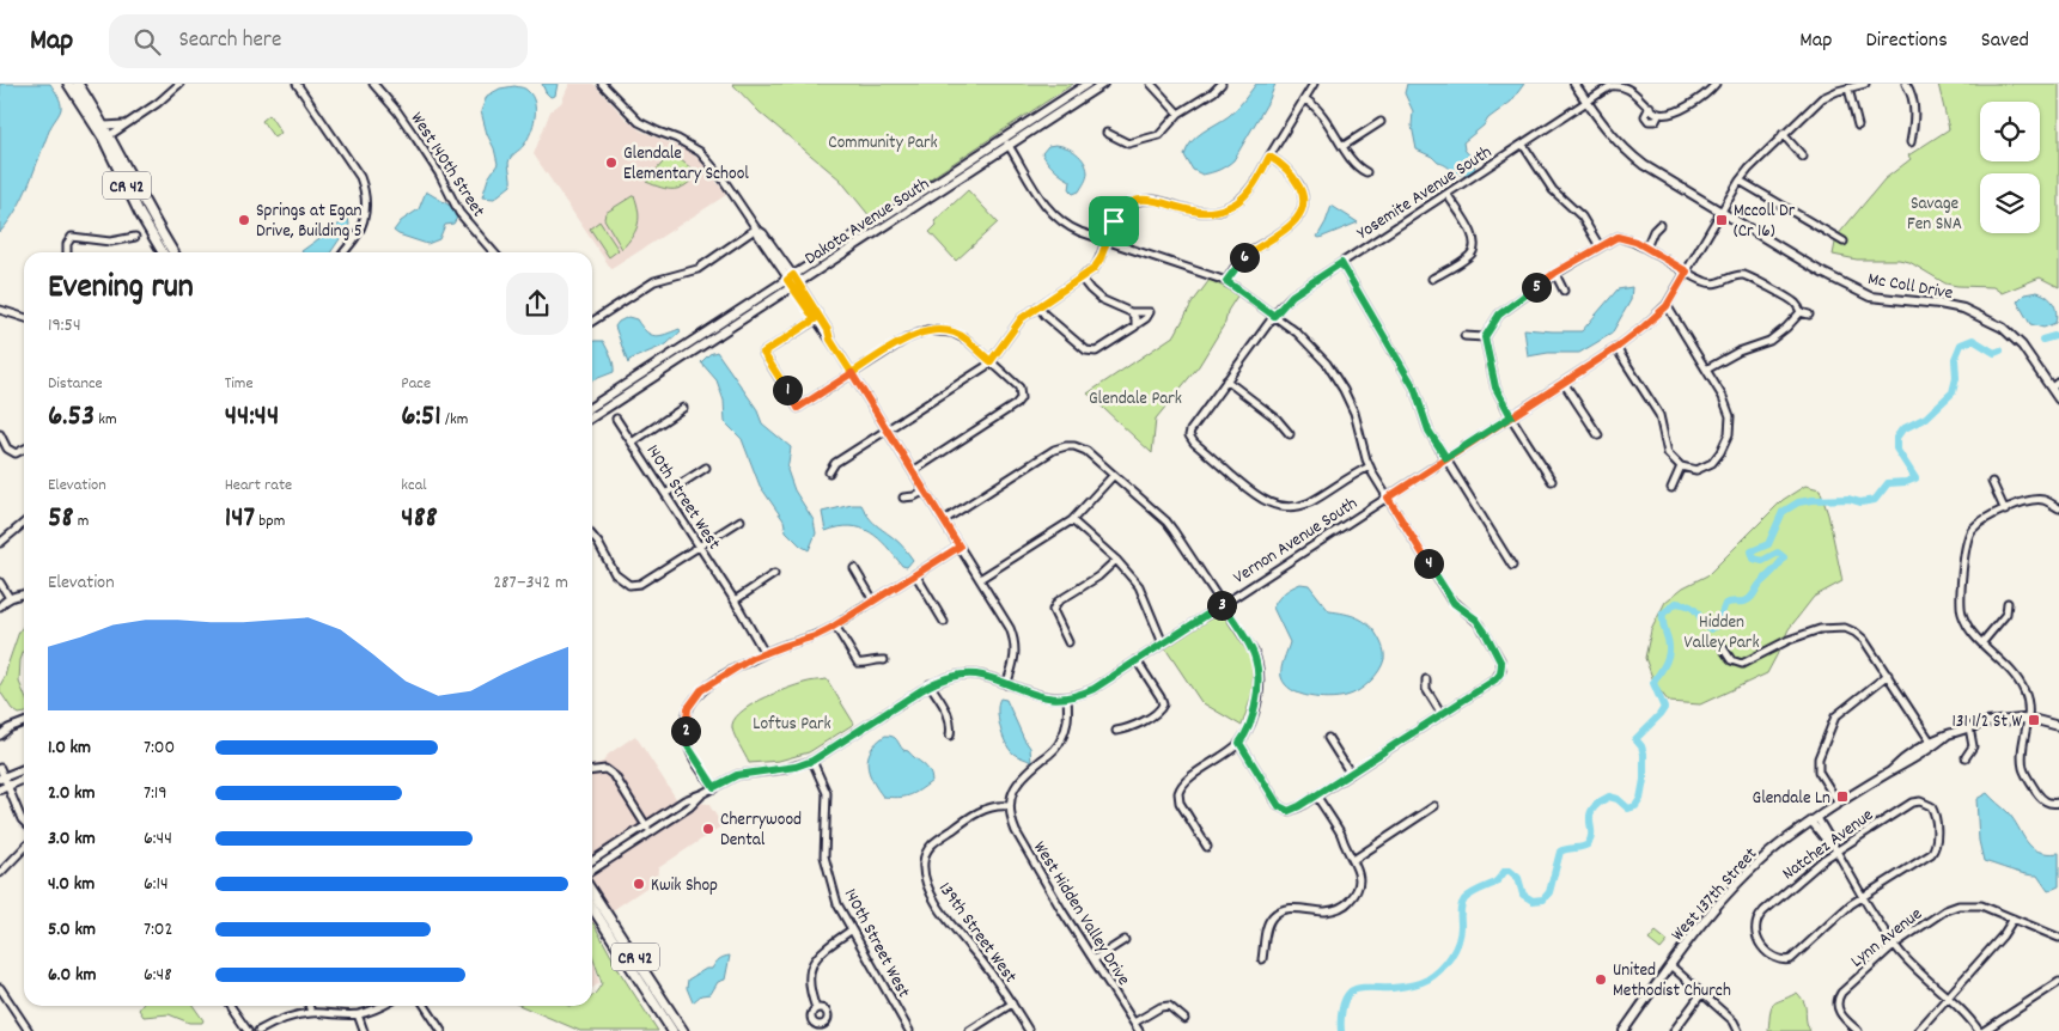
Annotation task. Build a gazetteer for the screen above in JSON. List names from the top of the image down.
{
  "streets": {
    "highway": ["CR 42"],
    "main road": ["Dakota Avenue South", "Mc Coll Drive", "West 137th Street"],
    "street": [
      "West 140th Street",
      "Yosemite Avenue South",
      "140th Street West",
      "Vernon Avenue South",
      "Natchez Avenue",
      "West Hidden Valley Drive",
      "139th Street West",
      "Lynn Avenue"
    ]
  },
  "crossings": [
    ["Yosemite Avenue South", "Mc Coll Drive"],
    ["Mc Coll Drive", "Vernon Avenue South"],
    ["140th Street West", "Vernon Avenue South"],
    ["West Hidden Valley Drive", "139th Street West"]
  ],
  "parks": [
    "Community Park",
    "Savage Fen SNA",
    "Glendale Park",
    "Hidden Valley Park",
    "Loftus Park"
  ],
  "places": {
    "other": [
      "Glendale Elementary School",
      "Springs at Egan Drive, Building 5",
      "Cherrywood Dental",
      "Kwik Shop",
      "United Methodist Church"
    ],
    "transit": ["Mccoll Dr (Cr 16)", "131 1/2 St W", "Glendale Ln"]
  },
  "page": {
    "header": "Map",
    "search": "Search here",
    "nav": ["Map", "Directions", "Saved"],
    "pins": [
      "6",
      "5",
      "1",
      "4",
      "3",
      "2"
    ],
    "heading": ["Evening run", "19:54"],
    "stats": [
      ["Distance", "6.53 km"],
      ["Time", "44:44"],
      ["Pace", "6:51 /km"],
      ["Elevation", "58 m"],
      ["Heart rate", "147 bpm"],
      ["kcal", "488"]
    ],
    "chart": ["Elevation", "287–342 m"],
    "list": [
      {
        "name": "1.0 km",
        "note": "7:00"
      },
      {
        "name": "2.0 km",
        "note": "7:19"
      },
      {
        "name": "3.0 km",
        "note": "6:44"
      },
      {
        "name": "4.0 km",
        "note": "6:14"
      },
      {
        "name": "5.0 km",
        "note": "7:02"
      },
      {
        "name": "6.0 km",
        "note": "6:48"
      }
    ]
  }
}
